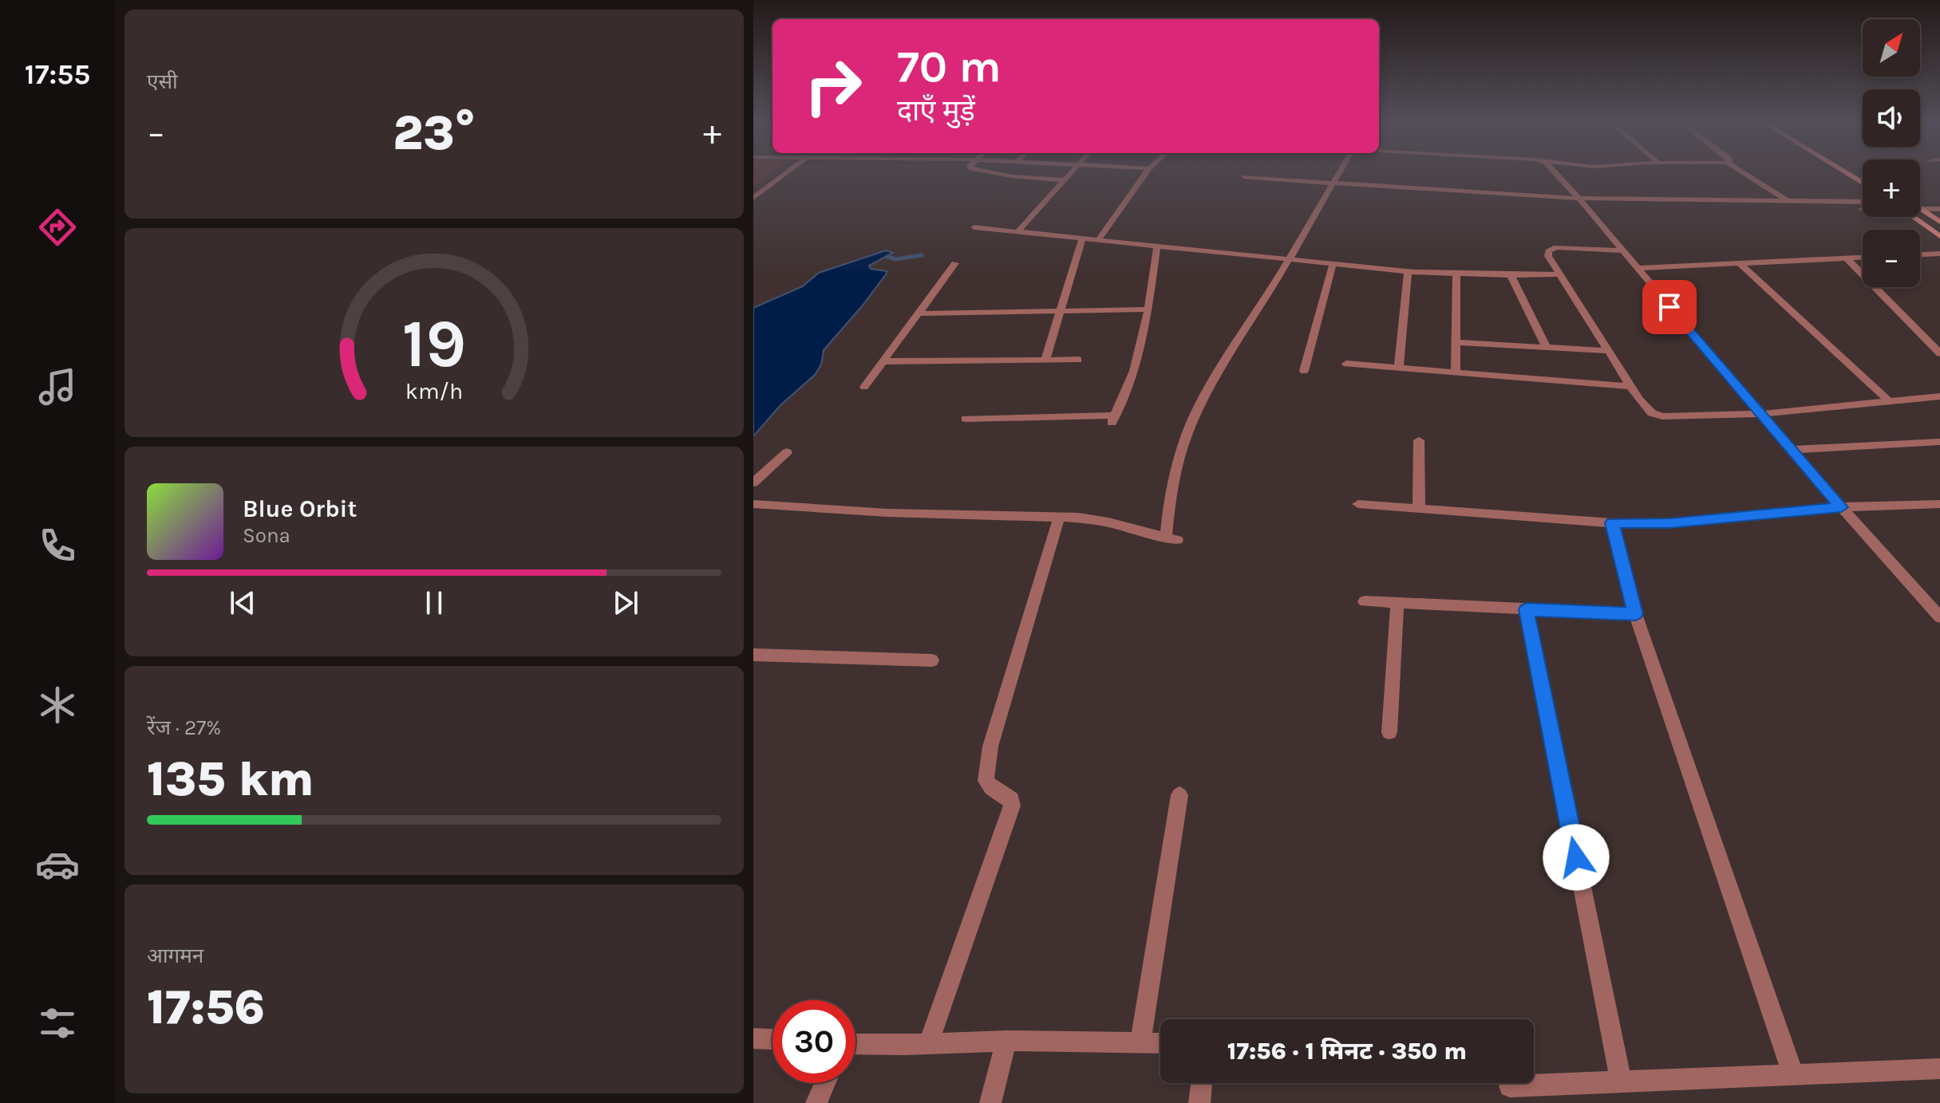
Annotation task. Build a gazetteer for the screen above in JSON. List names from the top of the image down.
{
  "north": "top right",
  "page": {
    "tabs": "17:55",
    "tile": [
      "एसी",
      ["रेंज · 27%", "135 km"],
      ["आगमन", "17:56"]
    ],
    "map_buttons": ["+", "−"],
    "turn": ["70 m", "दाएँ मुड़ें"],
    "heat": ["−", "23°", "+"],
    "song": ["Blue Orbit", "Sona"],
    "limit": "30",
    "trip": "17:56 · 1 मिनट · 350 m",
    "gauge": ["19", "km/h"]
  }
}
